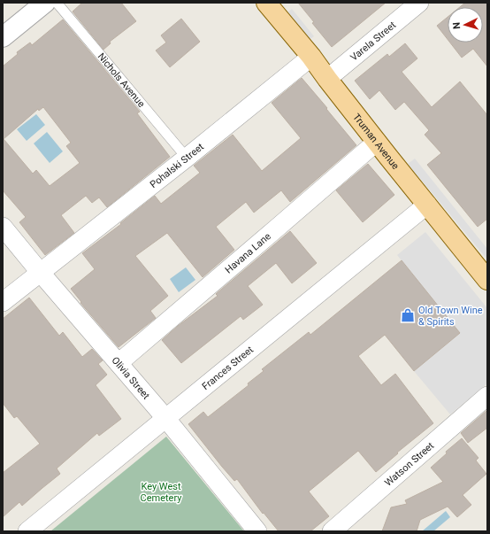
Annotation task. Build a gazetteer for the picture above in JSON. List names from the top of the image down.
{
  "streets": {
    "main road": ["Truman Avenue"],
    "street": [
      "Varela Street",
      "Pohalski Street",
      "Havana Lane",
      "Frances Street",
      "Olivia Street",
      "Watson Street"
    ],
    "lane": ["Nichols Avenue"]
  },
  "crossings": [
    ["Varela Street", "Truman Avenue"],
    ["Nichols Avenue", "Pohalski Street"],
    ["Truman Avenue", "Pohalski Street"],
    ["Truman Avenue", "Havana Lane"],
    ["Truman Avenue", "Frances Street"],
    ["Pohalski Street", "Olivia Street"],
    ["Havana Lane", "Olivia Street"],
    ["Frances Street", "Olivia Street"]
  ],
  "parks": ["Key West Cemetery"],
  "places": {
    "shop": ["Old Town Wine & Spirits"]
  },
  "north": "left"
}
